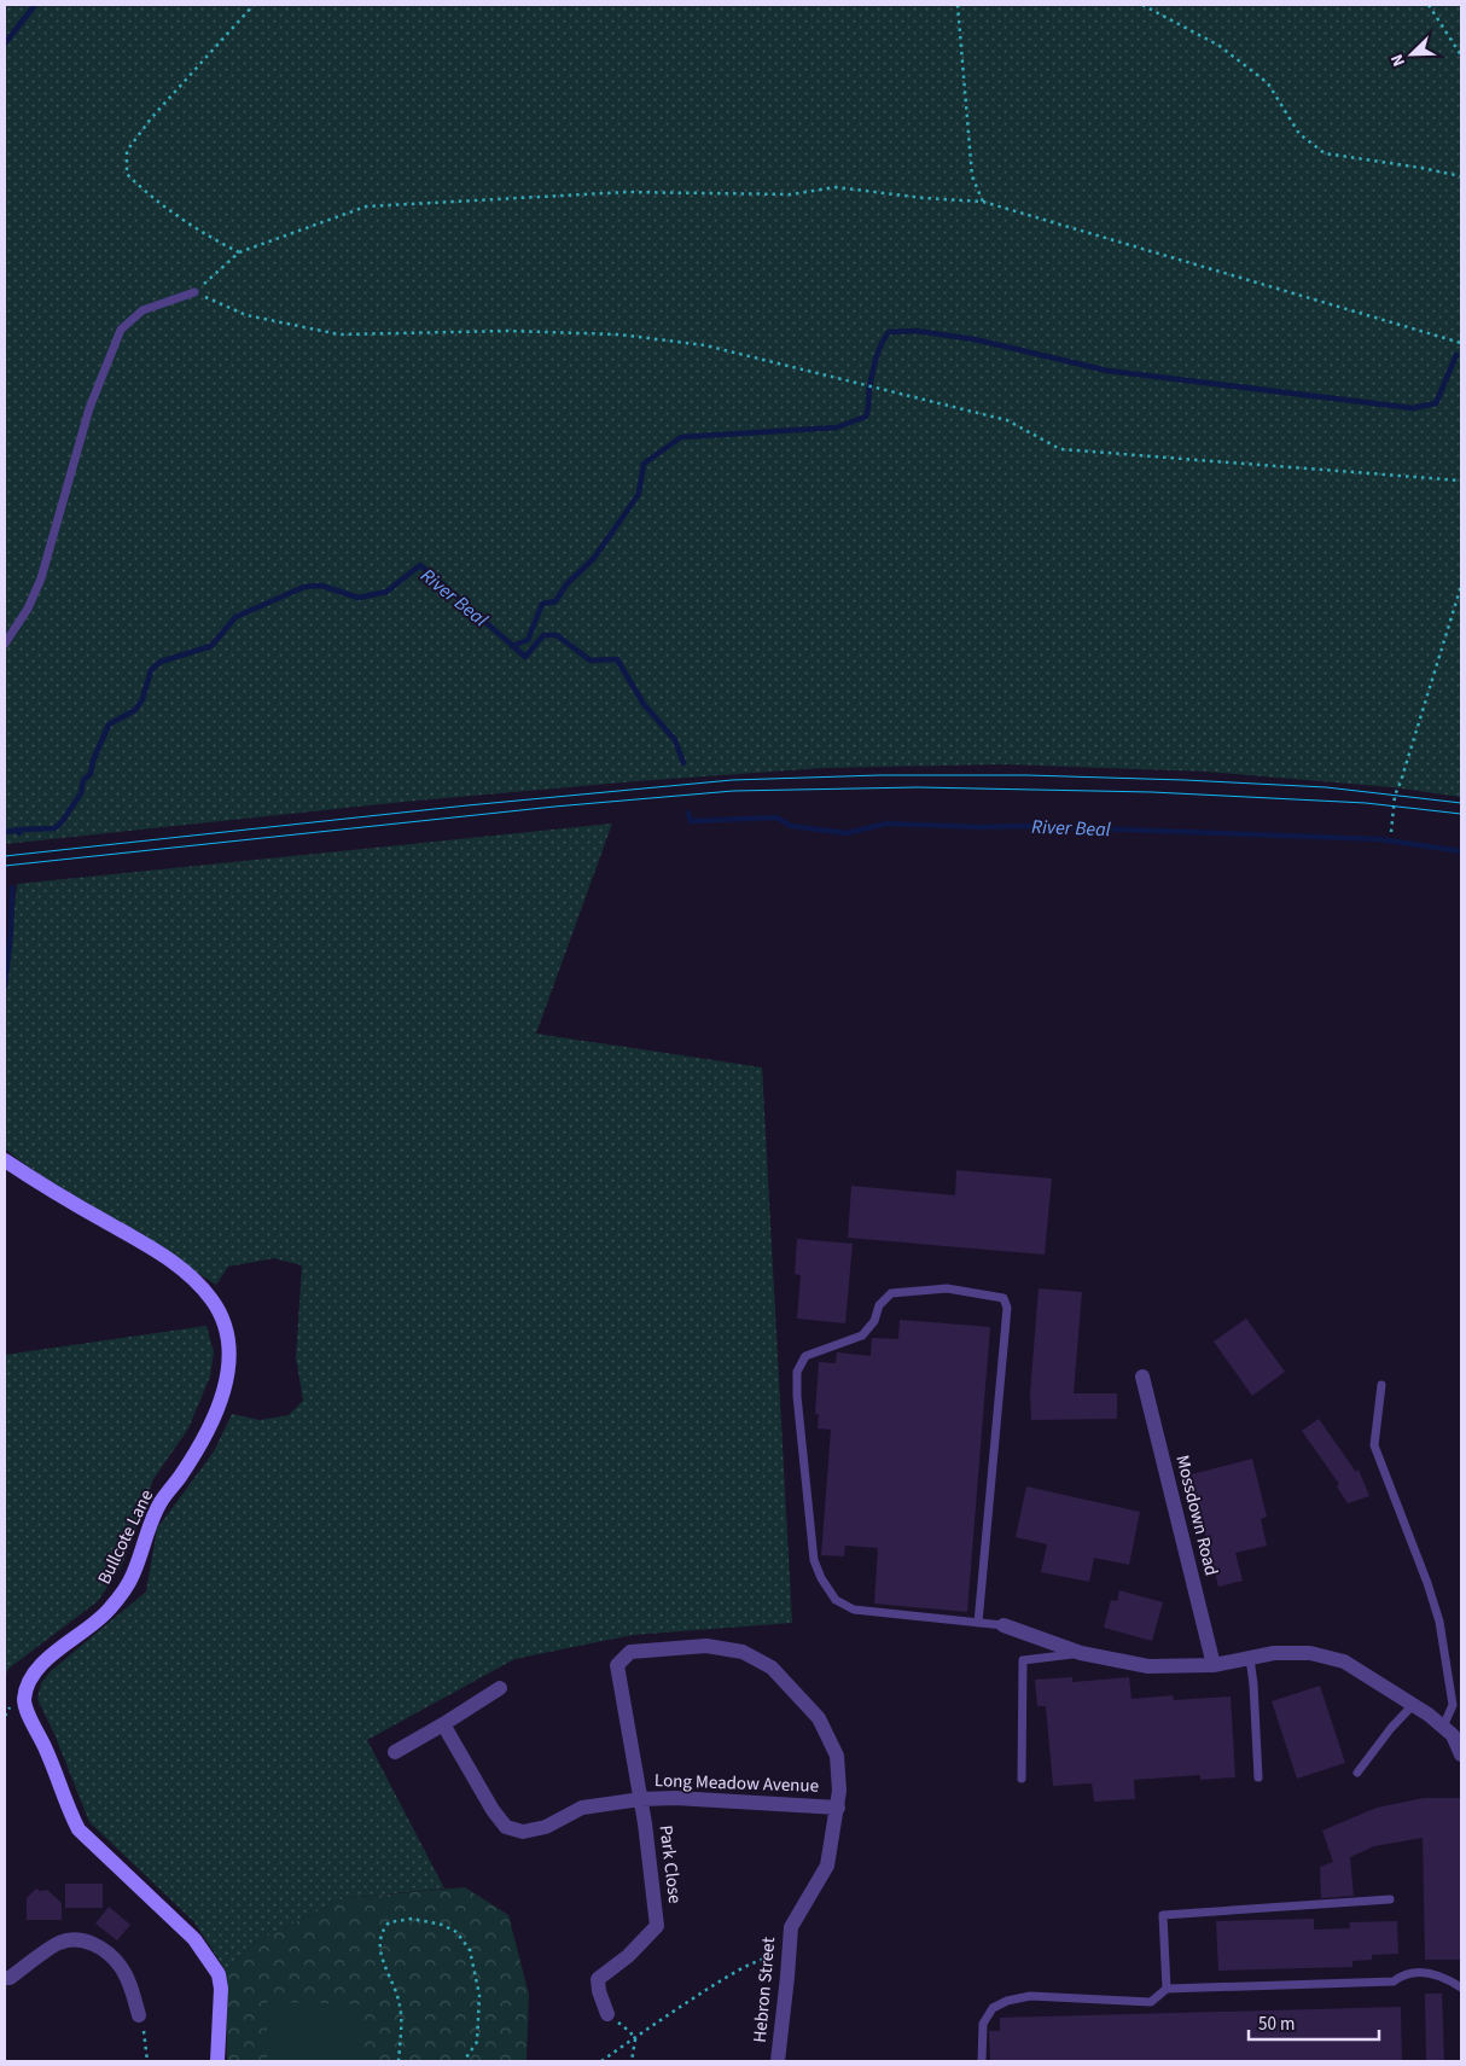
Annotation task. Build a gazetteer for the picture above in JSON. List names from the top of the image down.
{
  "streets": {
    "street": [
      "Mossdown Road",
      "Bullcote Lane",
      "Long Meadow Avenue",
      "Park Close",
      "Hebron Street"
    ]
  },
  "crossings": [
    ["Long Meadow Avenue", "Park Close"],
    ["Long Meadow Avenue", "Hebron Street"],
    ["Park Close", "Hebron Street"]
  ],
  "water": ["River Beal"],
  "scale_bar": "50 m",
  "north": "bottom left"
}
